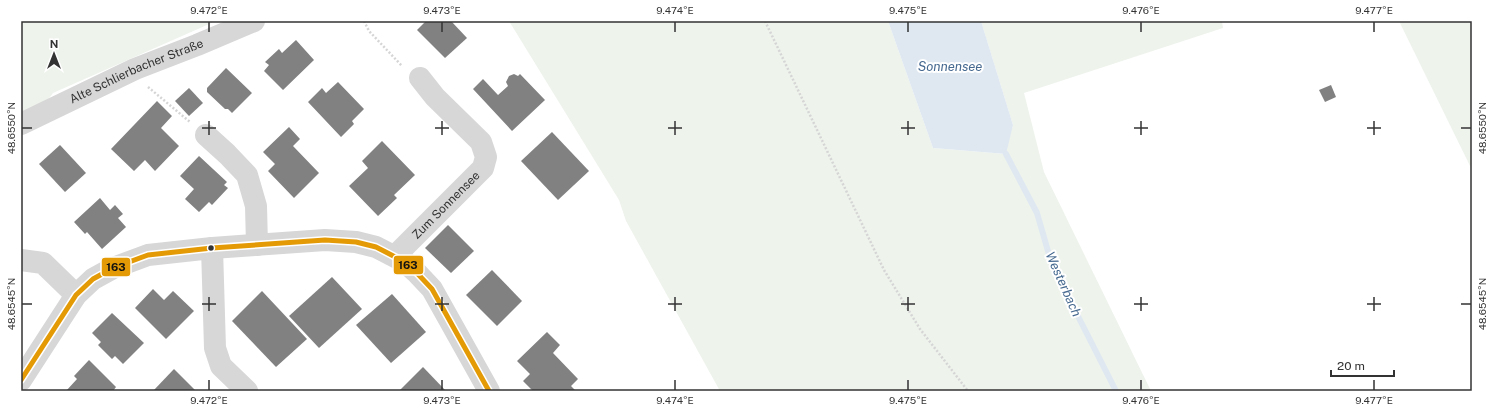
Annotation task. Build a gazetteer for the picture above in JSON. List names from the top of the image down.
{
  "streets": {
    "street": ["Alte Schlierbacher Straße", "Zum Sonnensee"]
  },
  "water": ["Sonnensee", "Westerbach"],
  "lines": ["transit line 163"],
  "scale_bar": "20 m",
  "north": "top",
  "coordinates": [
    "9.472°E",
    "9.473°E",
    "9.474°E",
    "9.475°E",
    "9.476°E",
    "9.477°E",
    "48.6550°N",
    "48.6545°N"
  ]
}
